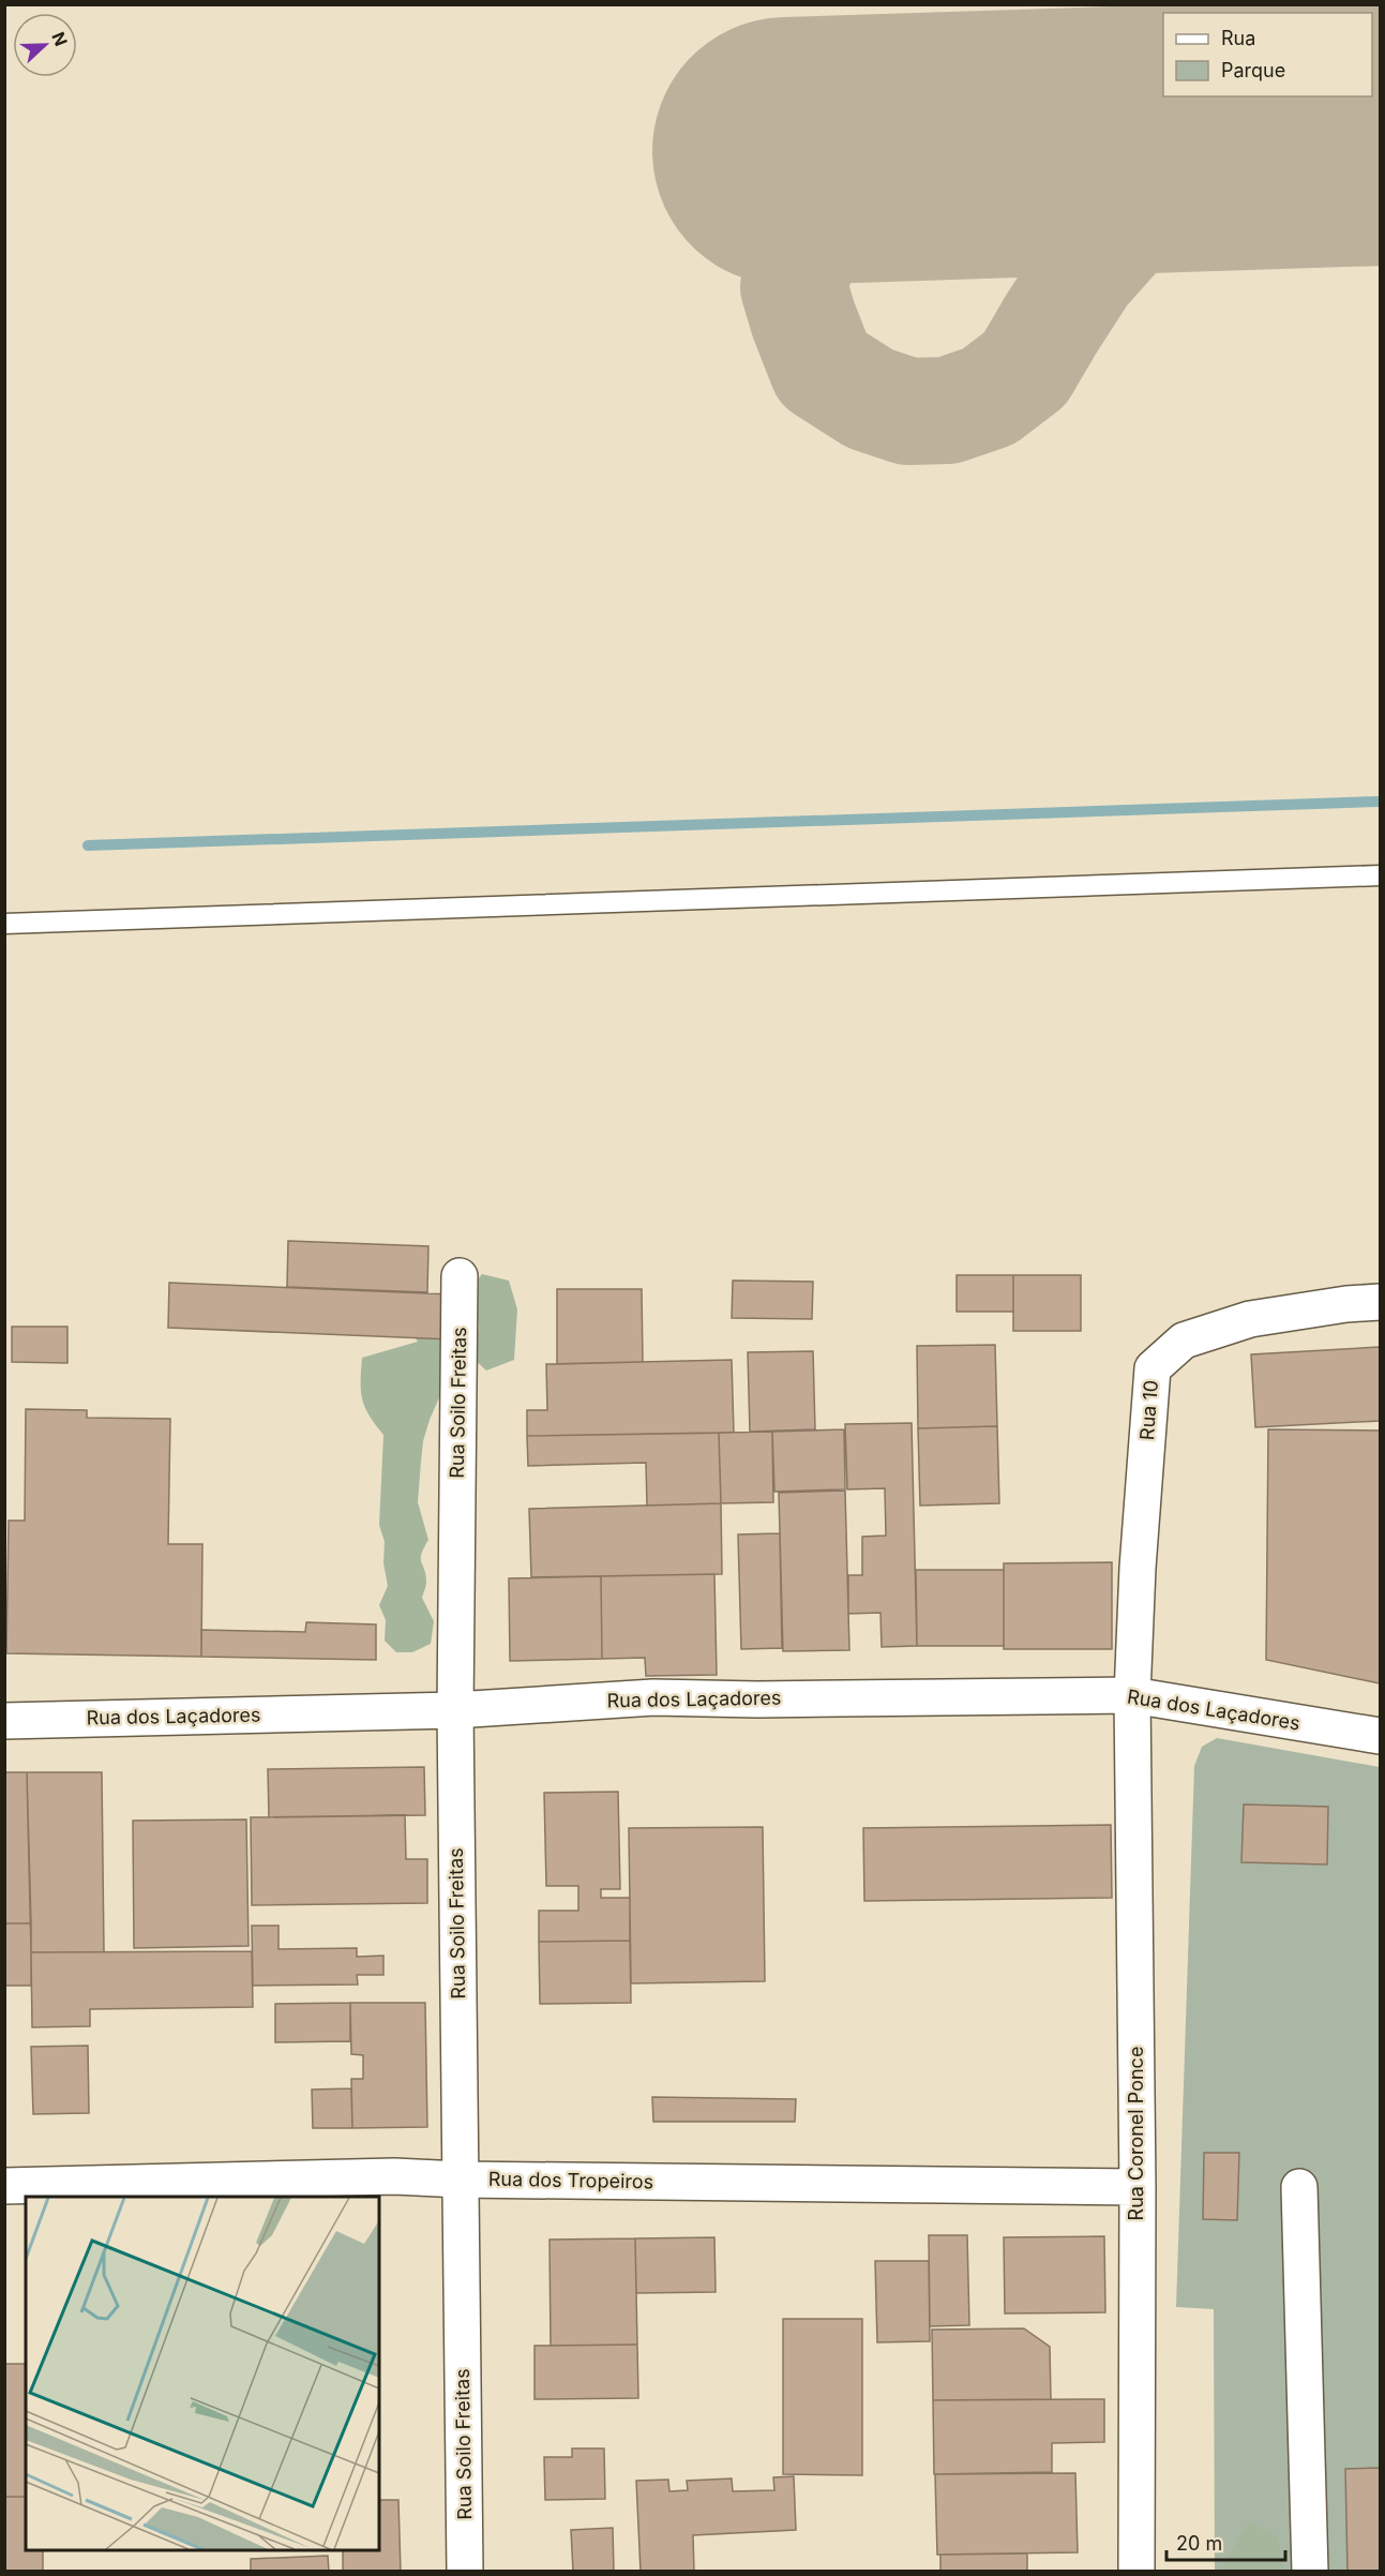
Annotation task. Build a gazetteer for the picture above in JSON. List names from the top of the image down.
{
  "streets": {
    "street": [
      "Rua Soilo Freitas",
      "Rua 10",
      "Rua dos Laçadores",
      "Rua Coronel Ponce",
      "Rua dos Tropeiros"
    ]
  },
  "crossings": [
    ["Rua Soilo Freitas", "Rua dos Laçadores"],
    ["Rua Soilo Freitas", "Rua dos Tropeiros"],
    ["Rua 10", "Rua dos Laçadores"],
    ["Rua 10", "Rua Coronel Ponce"],
    ["Rua dos Laçadores", "Rua Coronel Ponce"],
    ["Rua Coronel Ponce", "Rua dos Tropeiros"]
  ],
  "legend": ["Rua", "Parque"],
  "scale_bar": "20 m",
  "north": "right"
}
